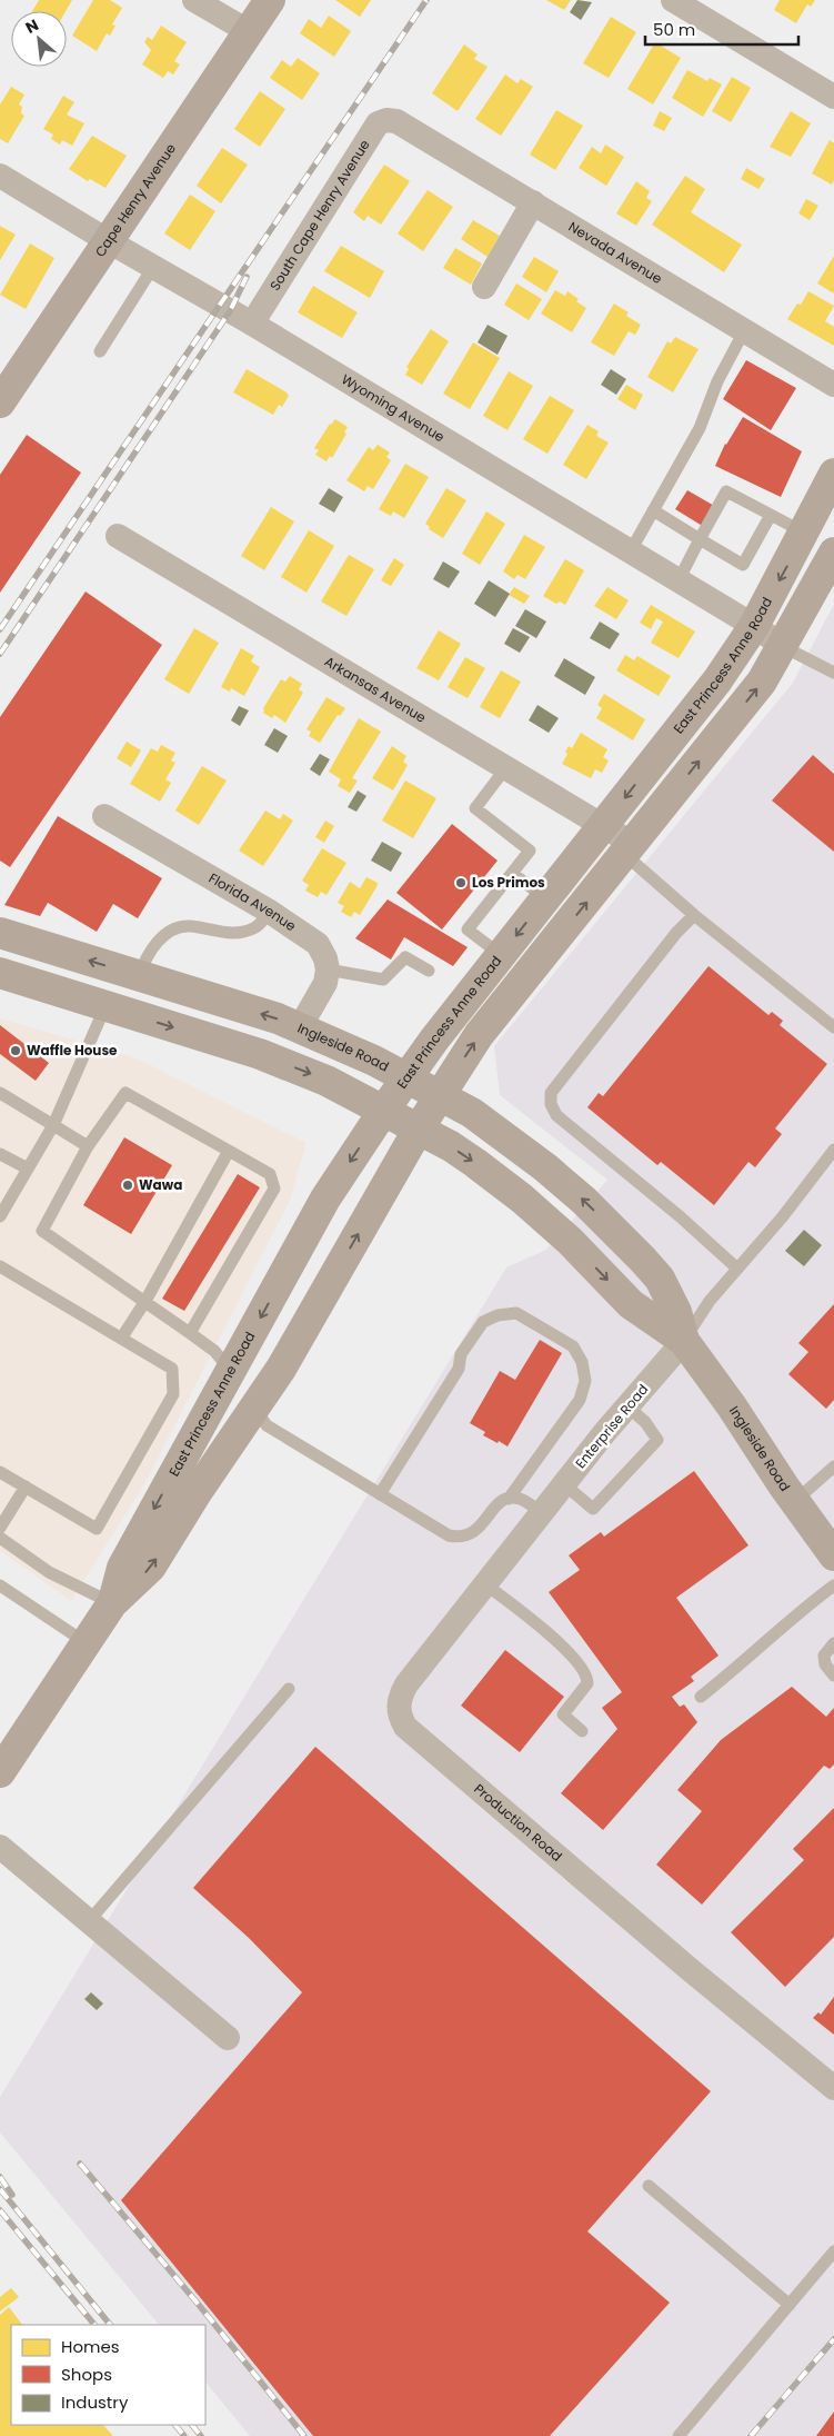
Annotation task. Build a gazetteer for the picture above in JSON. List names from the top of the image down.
{
  "streets": {
    "main road": ["Cape Henry Avenue", "East Princess Anne Road", "Ingleside Road"],
    "street": [
      "South Cape Henry Avenue",
      "Nevada Avenue",
      "Wyoming Avenue",
      "Arkansas Avenue",
      "Florida Avenue",
      "Enterprise Road",
      "Production Road"
    ]
  },
  "crossings": [
    ["Cape Henry Avenue", "Wyoming Avenue"],
    ["South Cape Henry Avenue", "Nevada Avenue"],
    ["South Cape Henry Avenue", "Wyoming Avenue"],
    ["Wyoming Avenue", "East Princess Anne Road"],
    ["East Princess Anne Road", "Arkansas Avenue"],
    ["East Princess Anne Road", "Ingleside Road"],
    ["Ingleside Road", "Enterprise Road"],
    ["Enterprise Road", "Production Road"]
  ],
  "places": ["Los Primos", "Waffle House", "Wawa"],
  "legend": ["Homes", "Shops", "Industry"],
  "scale_bar": "50 m",
  "north": "top left"
}
